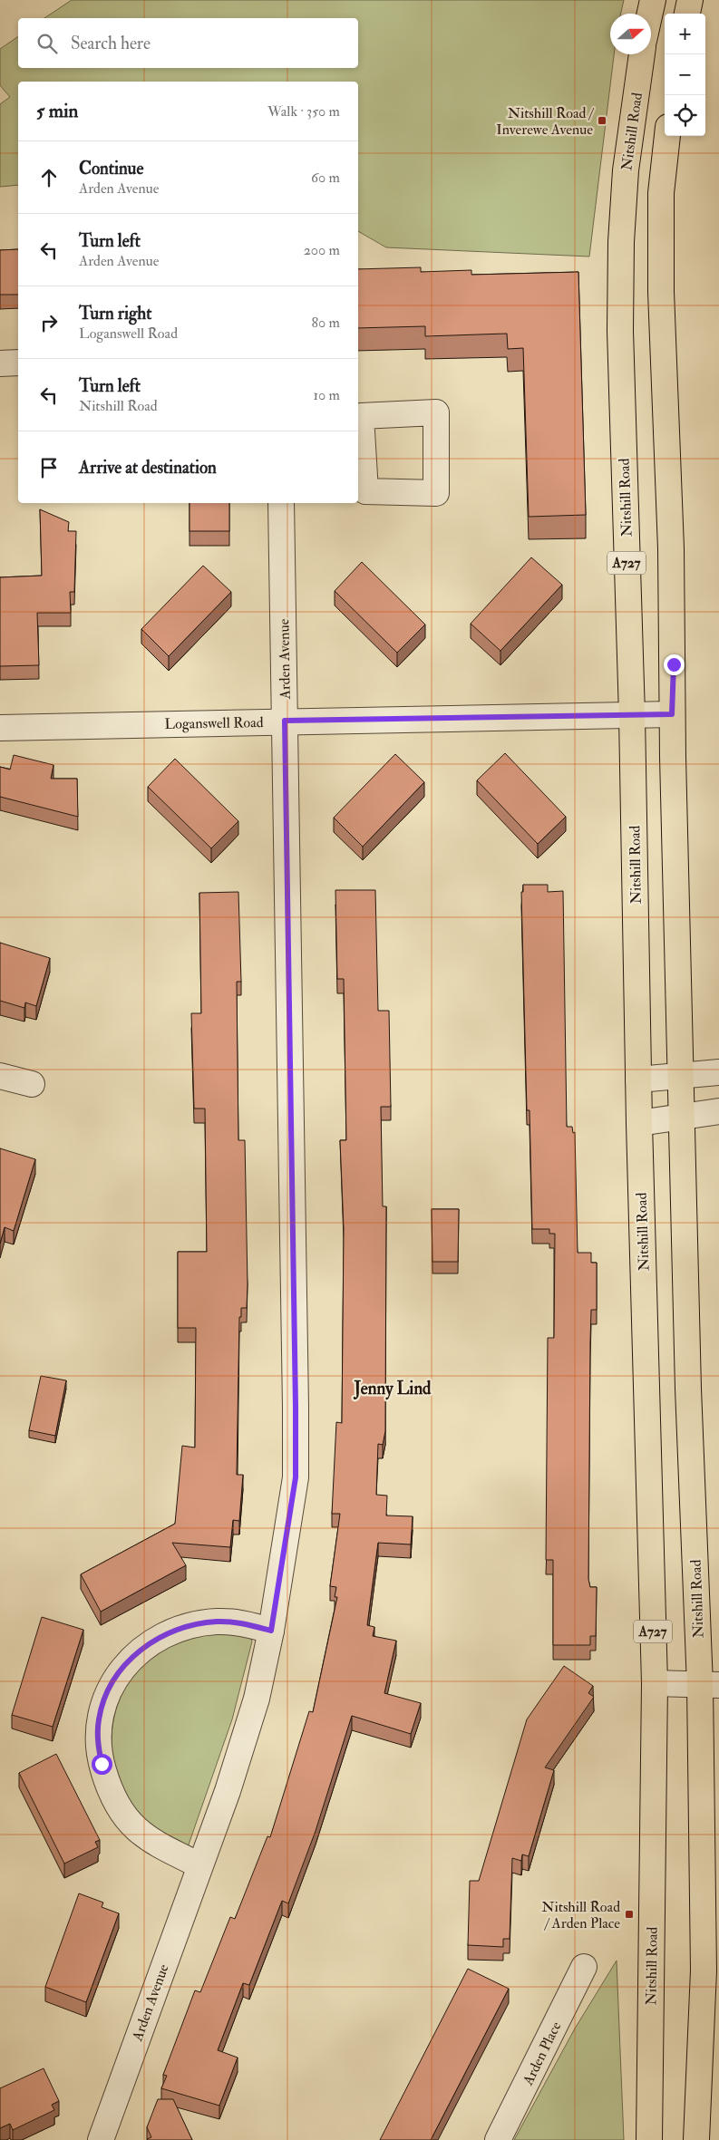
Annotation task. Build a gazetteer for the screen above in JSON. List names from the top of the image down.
{
  "streets": {
    "main road": ["Nitshill Road", "A727"],
    "street": ["Arden Avenue", "Loganswell Road", "Arden Place"]
  },
  "crossings": [
    ["Nitshill Road", "Loganswell Road"],
    ["Arden Avenue", "Loganswell Road"]
  ],
  "districts": ["Jenny Lind"],
  "places": {
    "transit": ["Nitshill Road / Inverewe Avenue", "Nitshill Road / Arden Place"]
  },
  "north": "right",
  "page": {
    "map_buttons": ["+", "−"],
    "search": "Search here",
    "heading": ["5 min", "Walk · 350 m"],
    "list": [
      ["Continue", "Arden Avenue", "60 m"],
      ["Turn left", "Arden Avenue", "200 m"],
      ["Turn right", "Loganswell Road", "80 m"],
      ["Turn left", "Nitshill Road", "10 m"],
      "Arrive at destination"
    ]
  }
}
